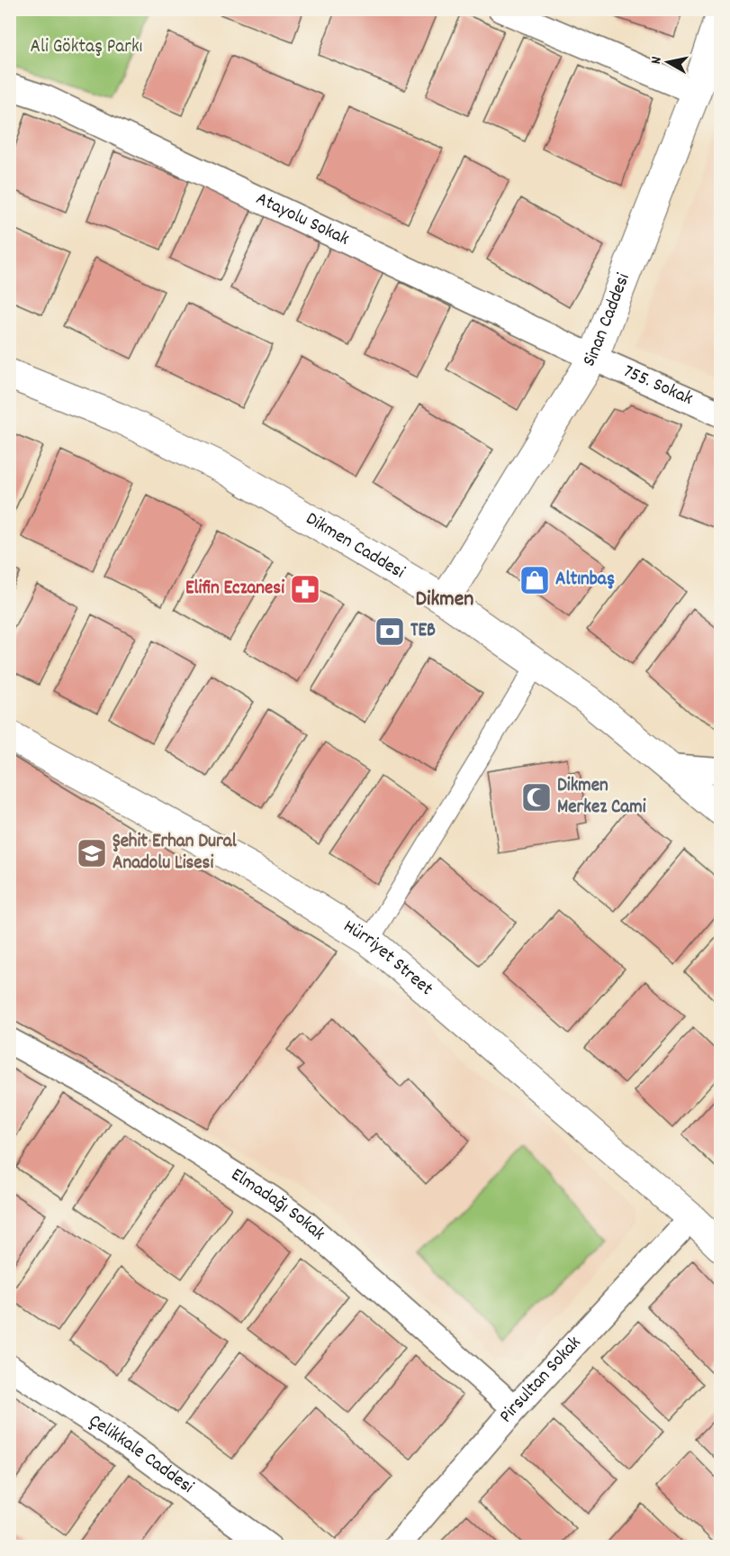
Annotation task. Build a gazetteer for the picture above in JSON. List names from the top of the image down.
{
  "streets": {
    "main road": ["Sinan Caddesi", "Dikmen Caddesi", "Hürriyet Street"],
    "street": [
      "Atayolu Sokak",
      "755. Sokak",
      "Elmadağı Sokak",
      "Pirsultan Sokak",
      "Çelikkale Caddesi"
    ]
  },
  "crossings": [
    ["Atayolu Sokak", "Sinan Caddesi"],
    ["Atayolu Sokak", "755. Sokak"],
    ["Sinan Caddesi", "755. Sokak"],
    ["Sinan Caddesi", "Dikmen Caddesi"],
    ["Hürriyet Street", "Pirsultan Sokak"],
    ["Elmadağı Sokak", "Pirsultan Sokak"]
  ],
  "districts": ["Dikmen"],
  "parks": ["Ali Göktaş Parkı"],
  "places": {
    "shop": ["Altınbaş"],
    "pharmacy": ["Elifin Eczanesi"],
    "bank": ["TEB"],
    "mosque": ["Dikmen Merkez Cami"],
    "school or university": ["Şehit Erhan Dural Anadolu Lisesi"]
  },
  "north": "left"
}
